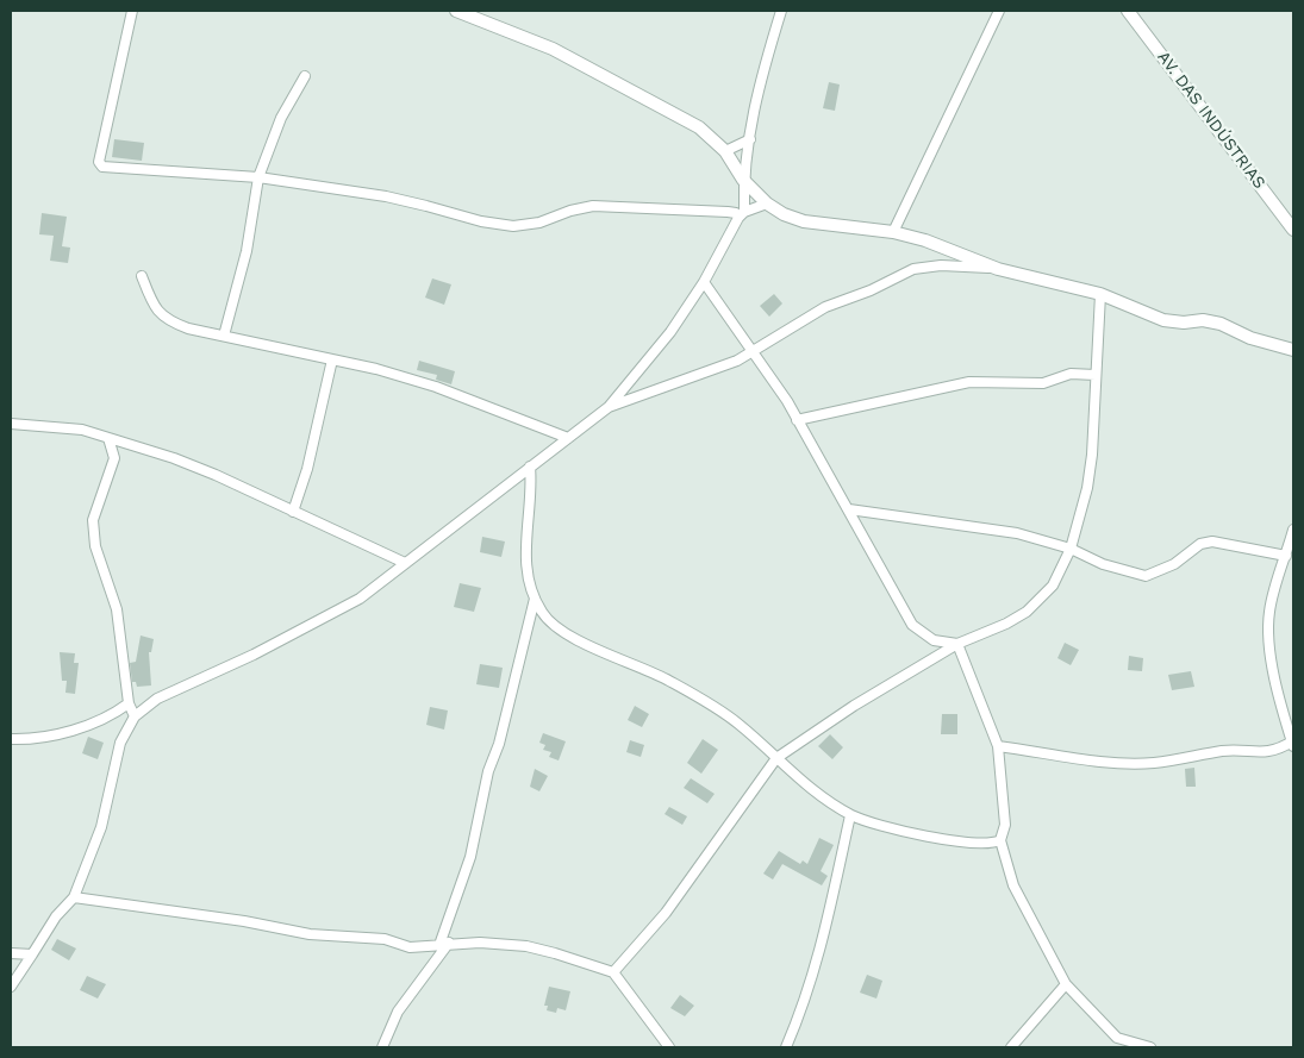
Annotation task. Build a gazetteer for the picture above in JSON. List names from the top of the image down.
{
  "streets": {
    "street": ["AV. DAS INDÚSTRIAS"]
  }
}
